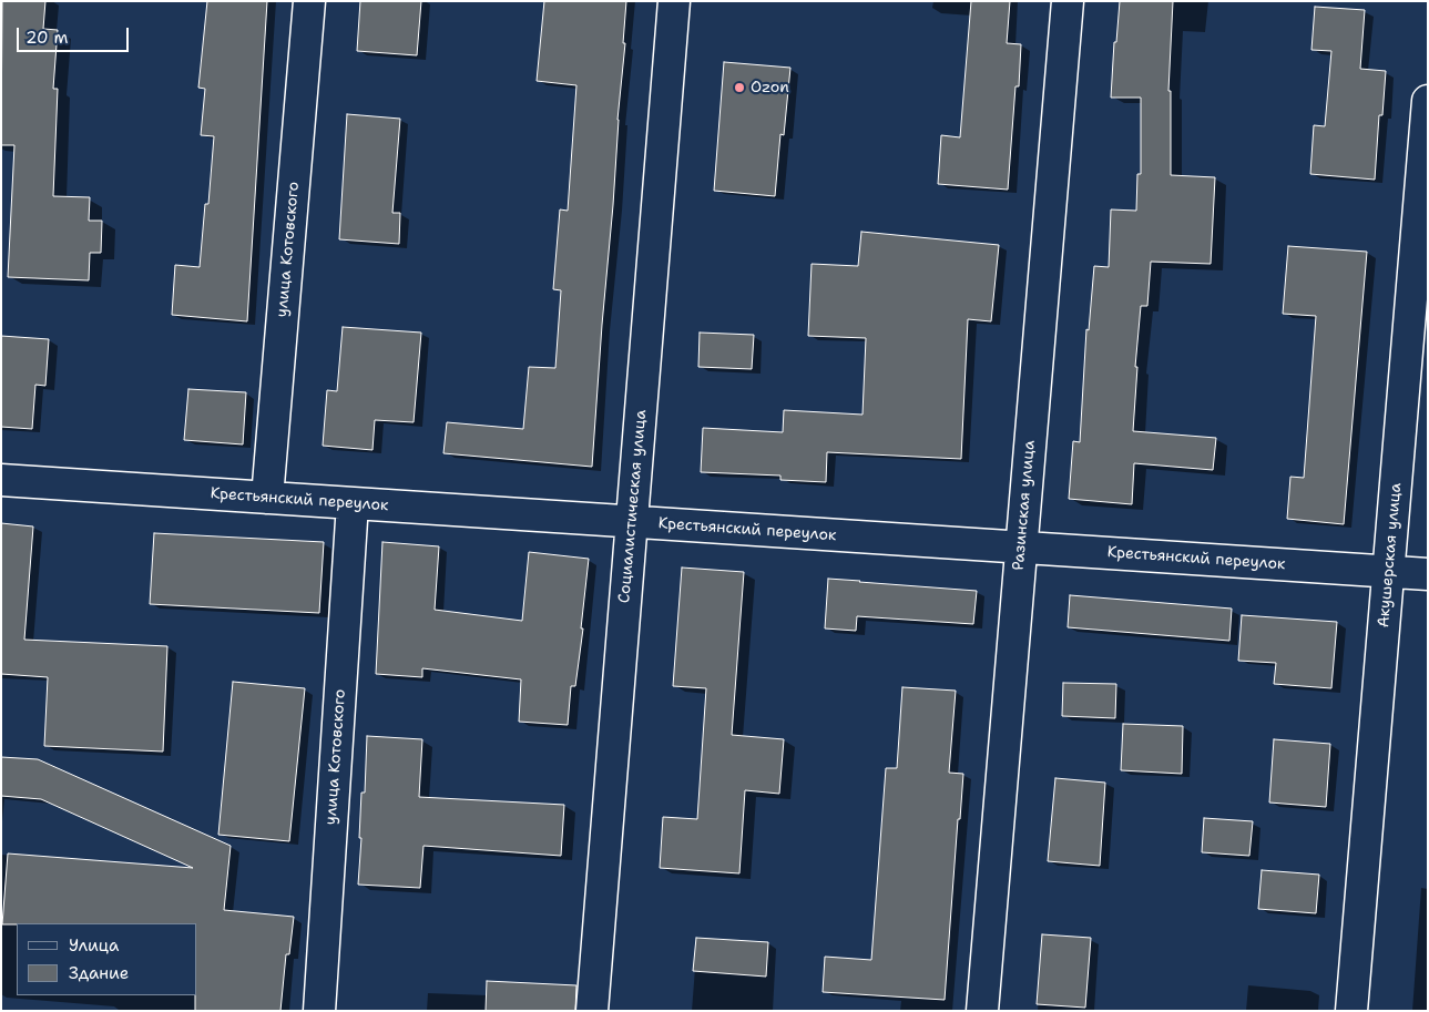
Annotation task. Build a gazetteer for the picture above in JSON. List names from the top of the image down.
{
  "streets": {
    "street": [
      "улица Котовского",
      "Крестьянский переулок",
      "Разинская улица",
      "Социалистическая улица",
      "Акушерская улица"
    ]
  },
  "crossings": [
    ["улица Котовского", "Крестьянский переулок"],
    ["Крестьянский переулок", "Разинская улица"],
    ["Крестьянский переулок", "Социалистическая улица"],
    ["Крестьянский переулок", "Акушерская улица"]
  ],
  "places": ["Ozon"],
  "legend": ["Улица", "Здание"],
  "scale_bar": "20 m"
}
